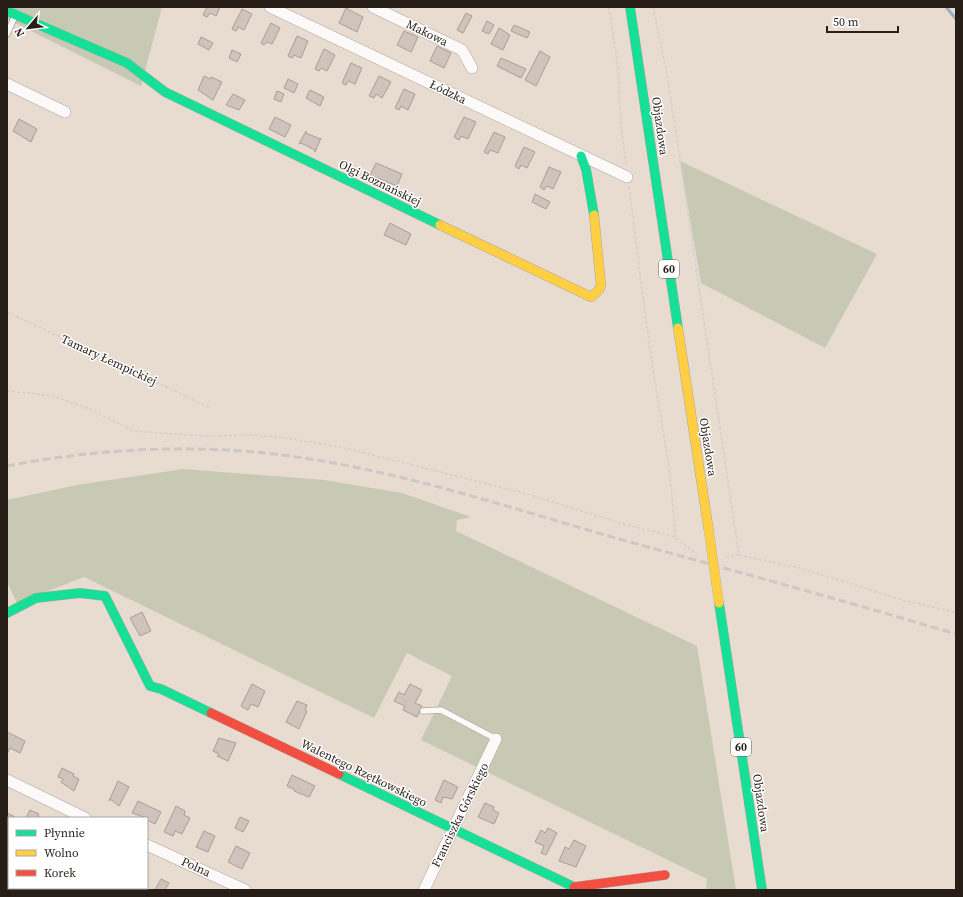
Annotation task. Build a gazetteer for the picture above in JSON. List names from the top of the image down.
{
  "streets": {
    "street": [
      "Makowa",
      "Łódzka",
      "Objazdowa",
      "Olgi Boznańskiej",
      "60",
      "Walentego Rzętkowskiego",
      "Franciszka Górskiego",
      "Polna"
    ],
    "path": ["Tamary Łempickiej"]
  },
  "crossings": [
    ["Łódzka", "Olgi Boznańskiej"],
    ["Walentego Rzętkowskiego", "Franciszka Górskiego"]
  ],
  "legend": ["Płynnie", "Wolno", "Korek"],
  "scale_bar": "50 m",
  "north": "bottom left"
}
